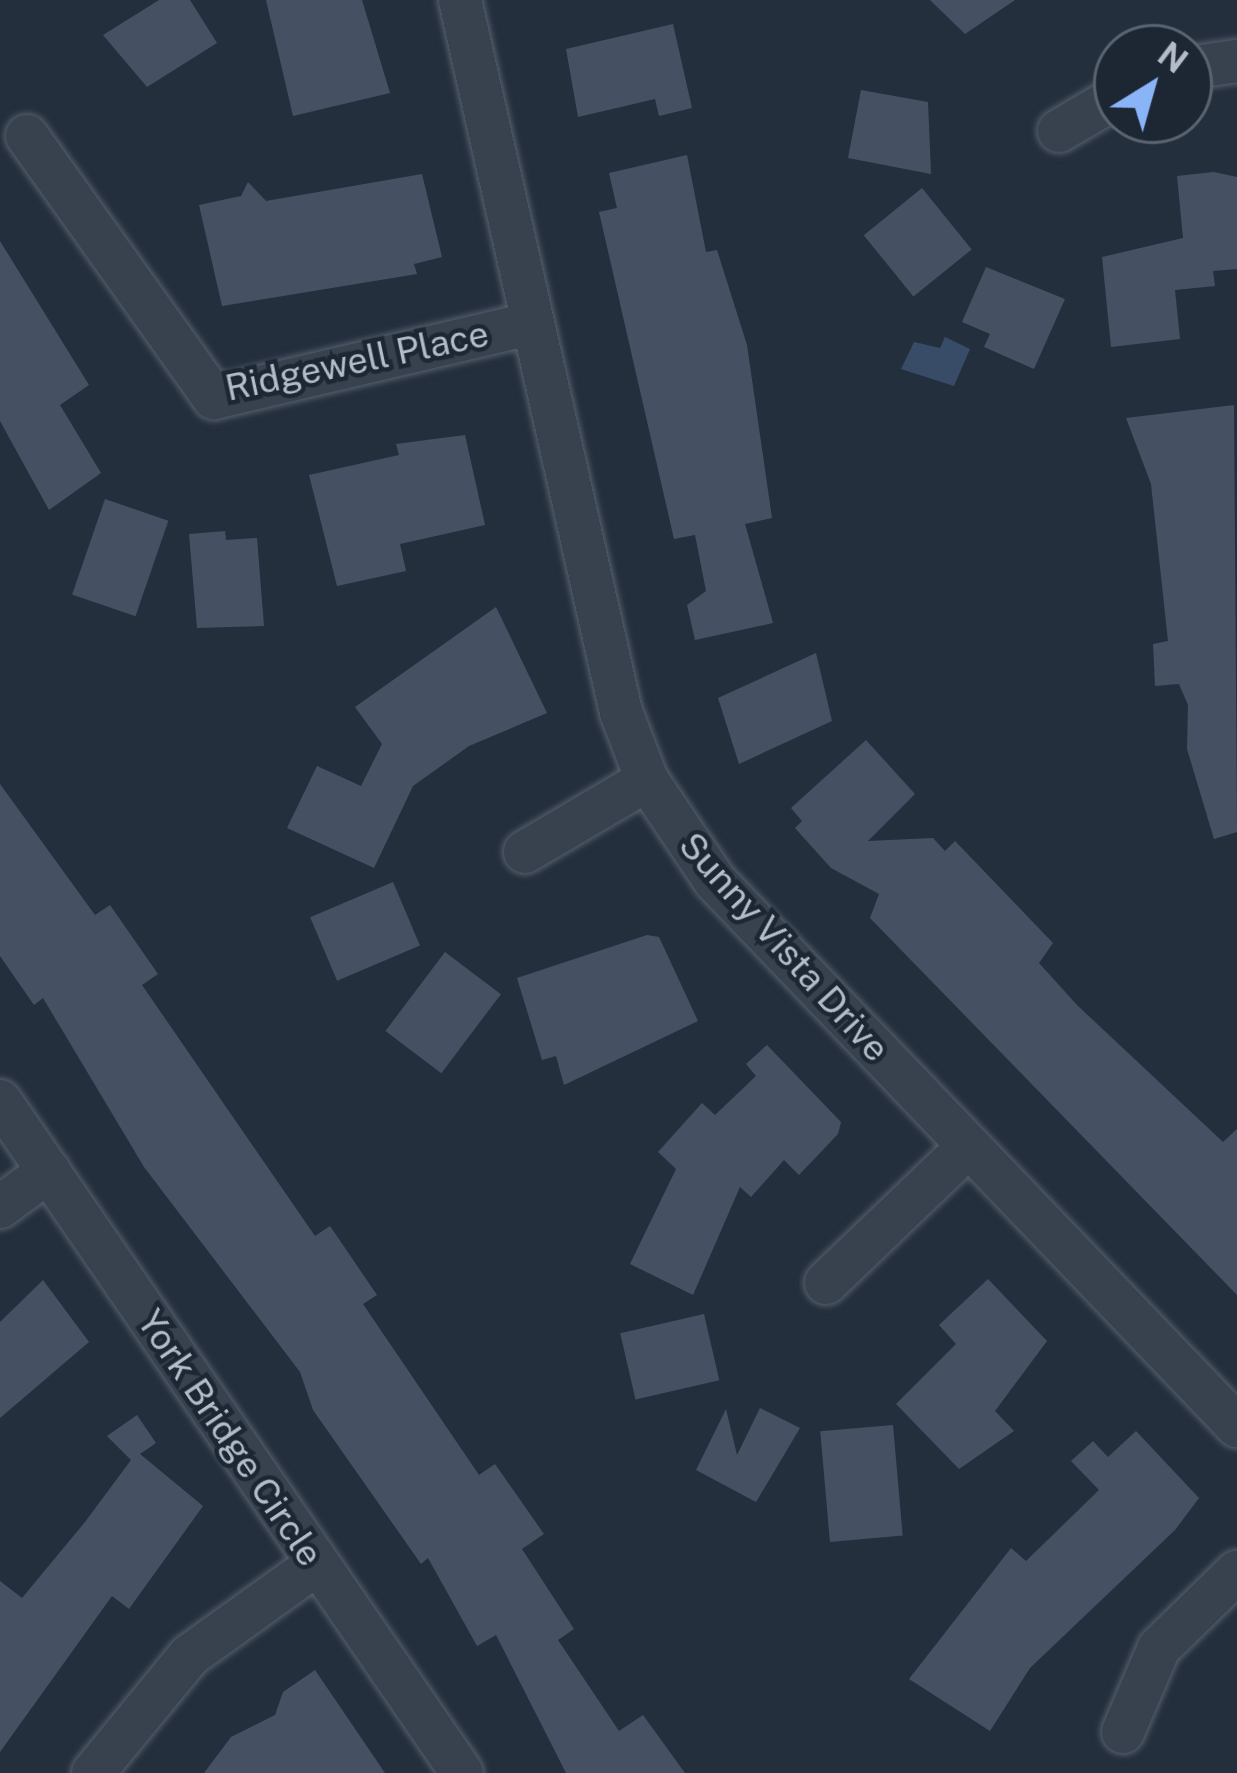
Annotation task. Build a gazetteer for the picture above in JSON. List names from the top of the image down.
{
  "streets": {
    "street": ["Ridgewell Place", "Sunny Vista Drive", "York Bridge Circle"]
  },
  "crossings": [
    ["Ridgewell Place", "Sunny Vista Drive"]
  ],
  "north": "top right"
}
